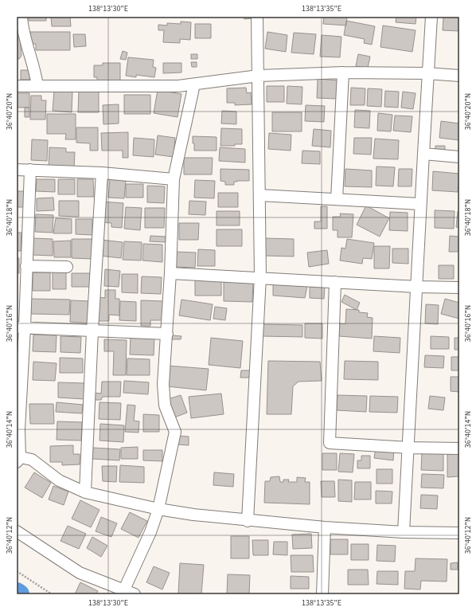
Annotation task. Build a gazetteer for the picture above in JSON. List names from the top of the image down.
{
  "coordinates": [
    "138°13'30\"E",
    "138°13'35\"E",
    "36°40'20\"N",
    "36°40'18\"N",
    "36°40'16\"N",
    "36°40'14\"N",
    "36°40'12\"N"
  ]
}
